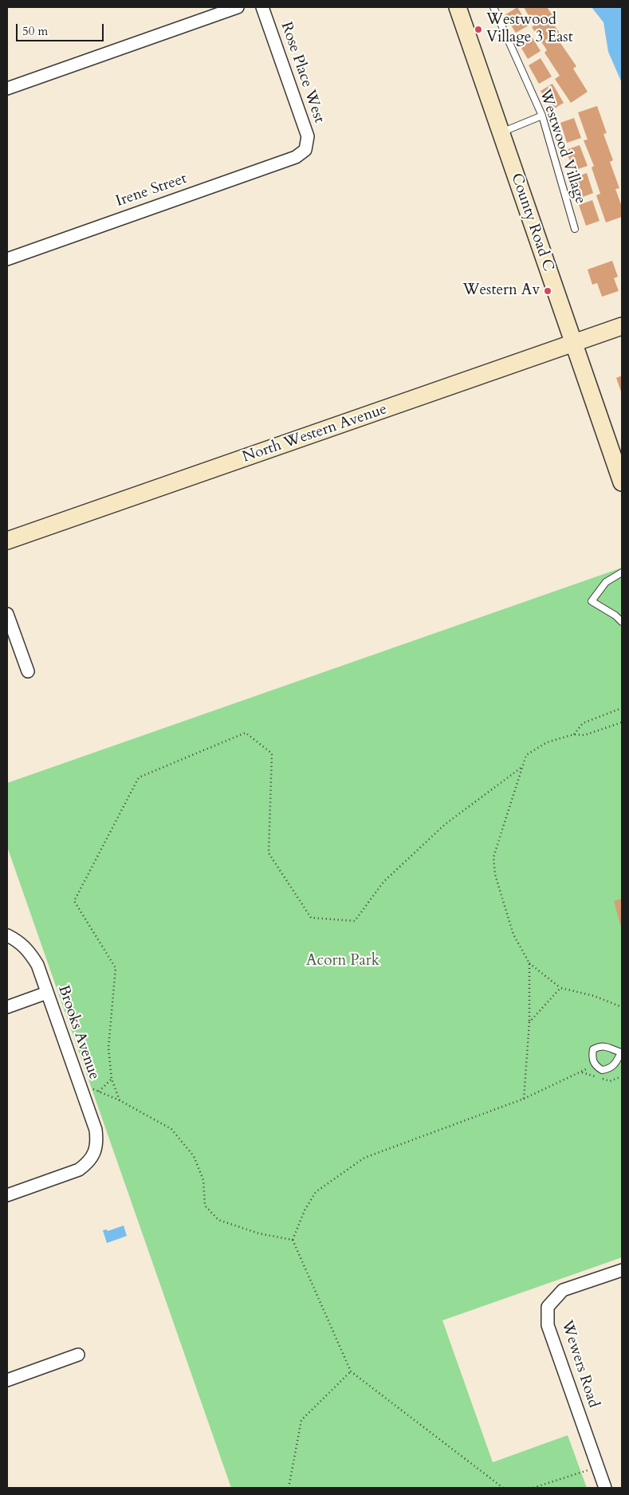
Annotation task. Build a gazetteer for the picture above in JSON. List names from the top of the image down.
{
  "streets": {
    "street": [
      "Rose Place West",
      "Irene Street",
      "County Road C",
      "North Western Avenue",
      "Brooks Avenue",
      "Wewers Road"
    ],
    "lane": ["Westwood Village"]
  },
  "crossings": [
    ["Rose Place West", "Irene Street"],
    ["County Road C", "North Western Avenue"]
  ],
  "parks": ["Acorn Park"],
  "places": ["Westwood Village 3 East", "Western Av"],
  "scale_bar": "50 m"
}
